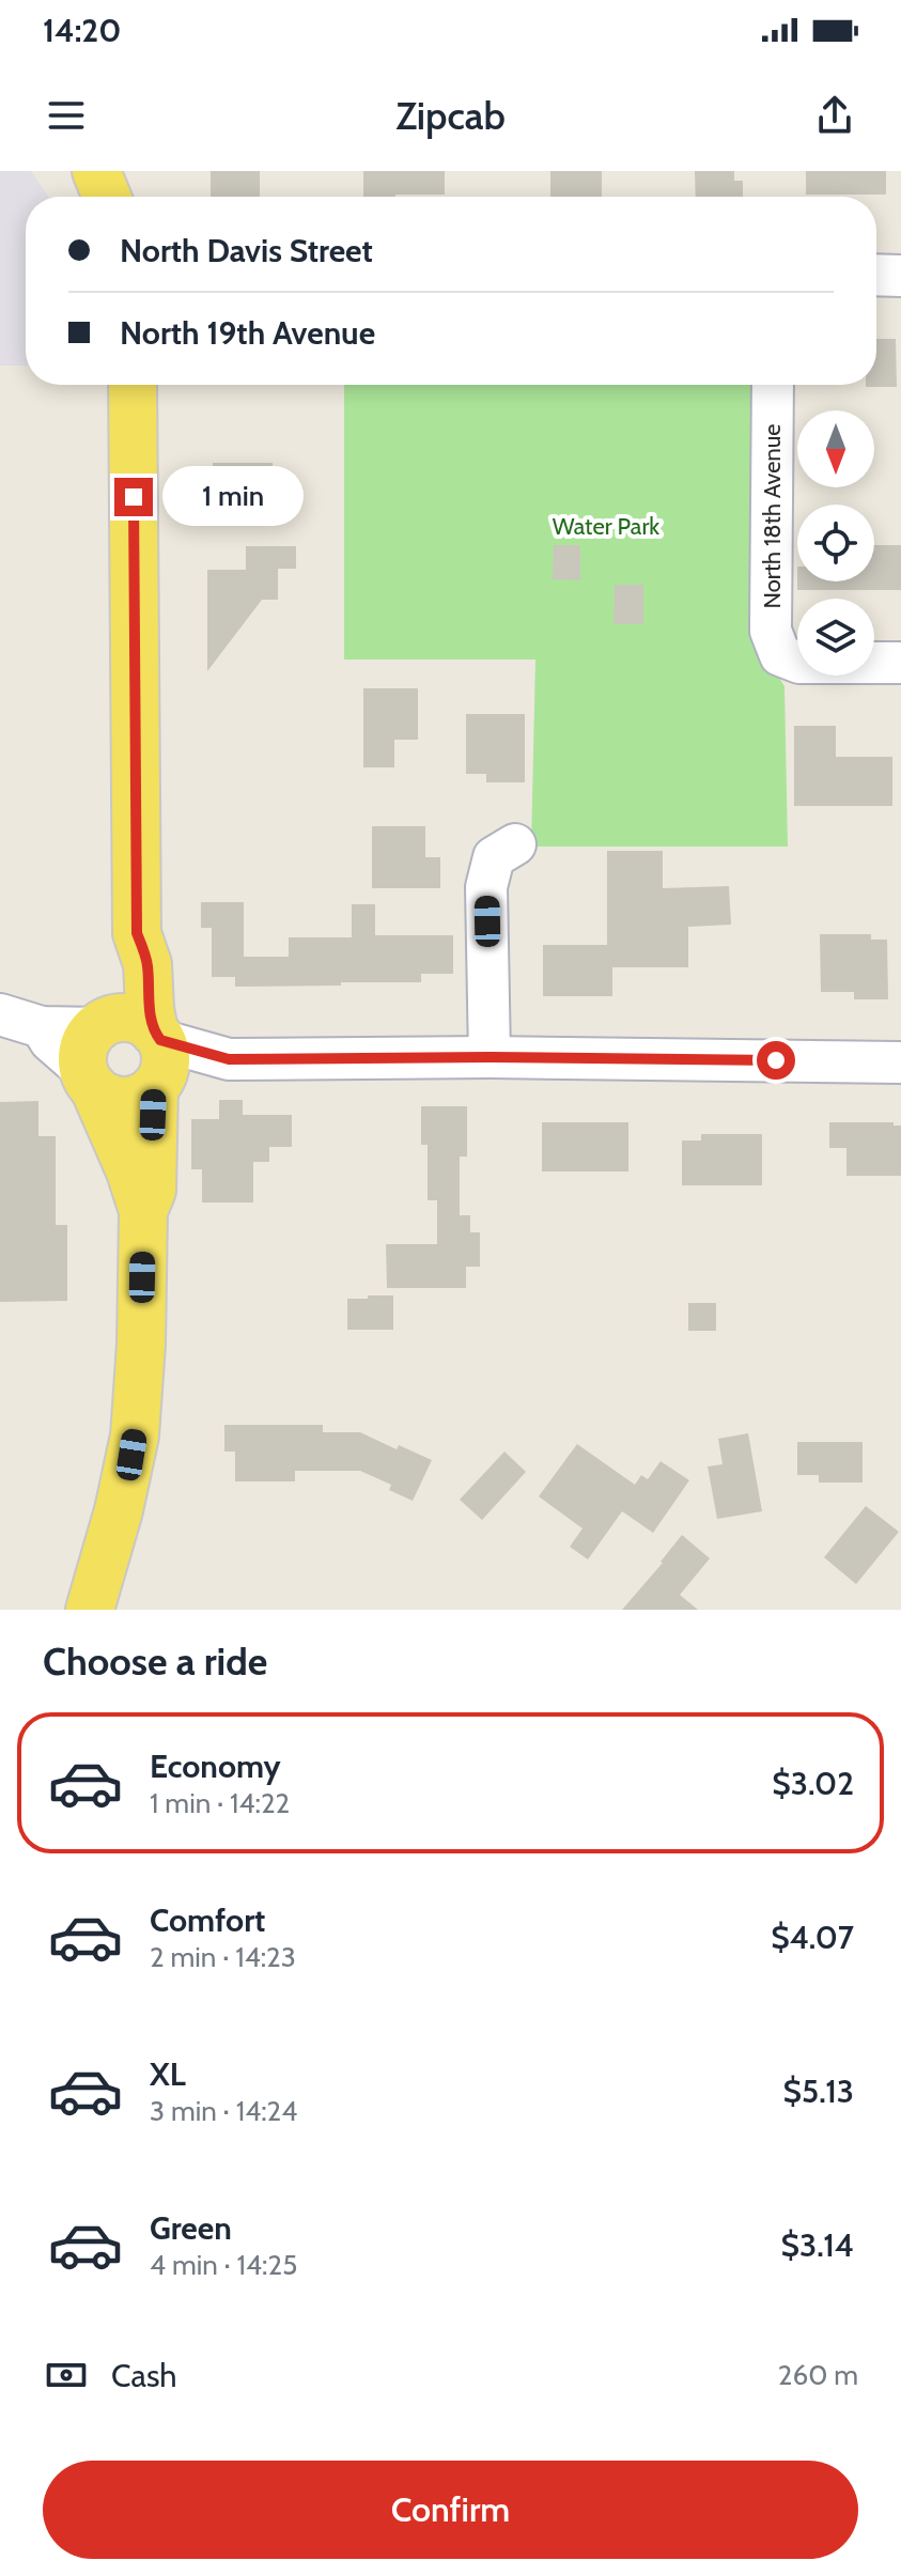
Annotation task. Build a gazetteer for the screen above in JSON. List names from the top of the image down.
{
  "streets": {
    "street": ["North 18th Avenue"]
  },
  "parks": ["Water Park"],
  "north": "bottom",
  "page": {
    "status": "14:20",
    "header": "Zipcab",
    "banner": ["North Davis Street", "North 19th Avenue"],
    "bubble": "1 min",
    "heading": "Choose a ride",
    "list": [
      {
        "name": "Economy",
        "note": "1 min · 14:22",
        "value": "$3.02"
      },
      {
        "name": "Comfort",
        "note": "2 min · 14:23",
        "value": "$4.07"
      },
      {
        "name": "XL",
        "note": "3 min · 14:24",
        "value": "$5.13"
      },
      {
        "name": "Green",
        "note": "4 min · 14:25",
        "value": "$3.14"
      }
    ],
    "pay": ["Cash", "260 m"],
    "buttons": "Confirm"
  }
}
